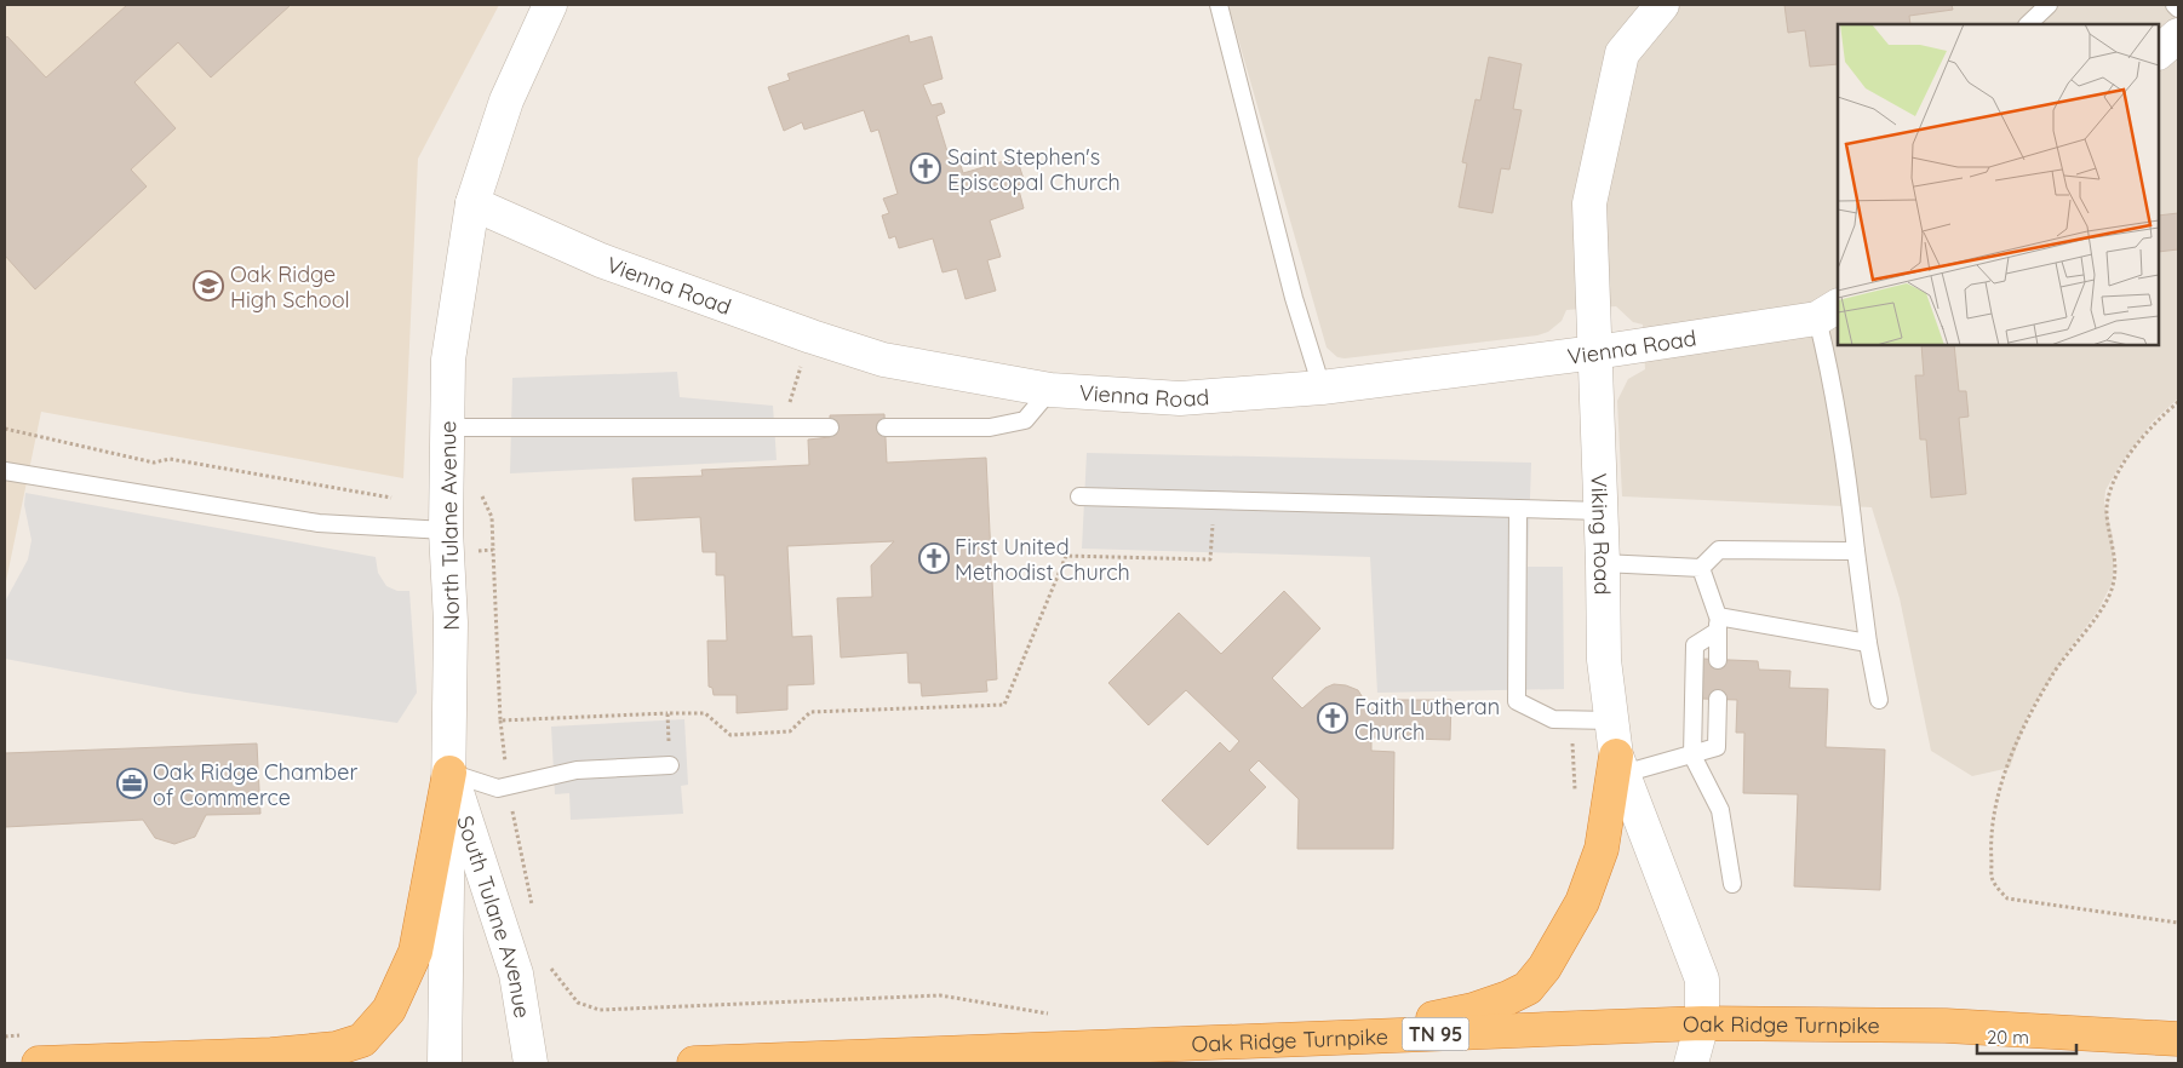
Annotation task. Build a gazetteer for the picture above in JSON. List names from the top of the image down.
{
  "streets": {
    "highway": ["Oak Ridge Turnpike", "TN 95"],
    "street": [
      "Vienna Road",
      "North Tulane Avenue",
      "Viking Road",
      "South Tulane Avenue"
    ]
  },
  "crossings": [
    ["Vienna Road", "North Tulane Avenue"],
    ["Vienna Road", "Viking Road"],
    ["North Tulane Avenue", "South Tulane Avenue"],
    ["Viking Road", "Oak Ridge Turnpike"]
  ],
  "places": {
    "church": ["Saint Stephen's Episcopal Church", "First United Methodist Church", "Faith Lutheran Church"],
    "school or university": ["Oak Ridge High School"],
    "office": ["Oak Ridge Chamber of Commerce"]
  },
  "scale_bar": "20 m"
}
